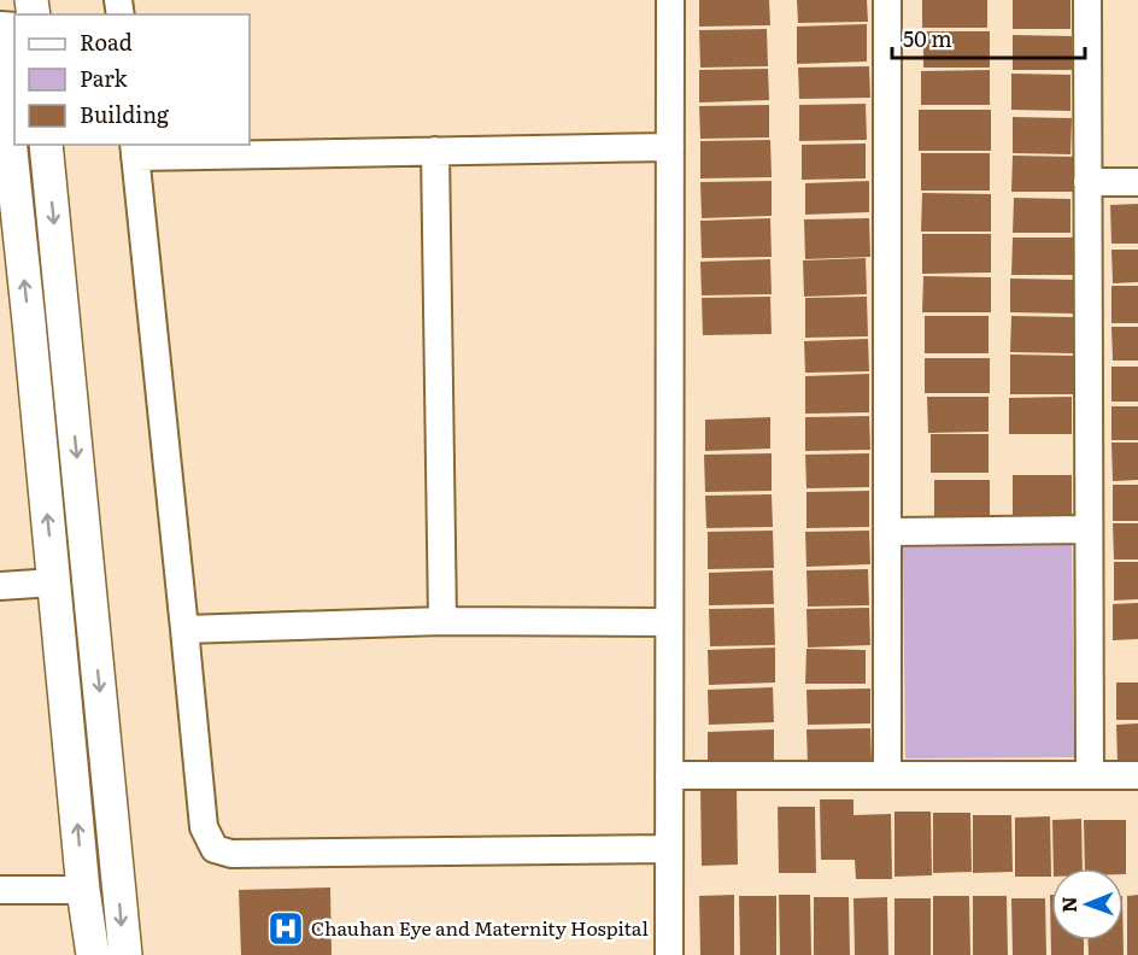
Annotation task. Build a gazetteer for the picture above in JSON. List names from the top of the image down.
{
  "places": {
    "hospital": ["Chauhan Eye and Maternity Hospital"]
  },
  "legend": ["Road", "Park", "Building"],
  "scale_bar": "50 m",
  "north": "left"
}
